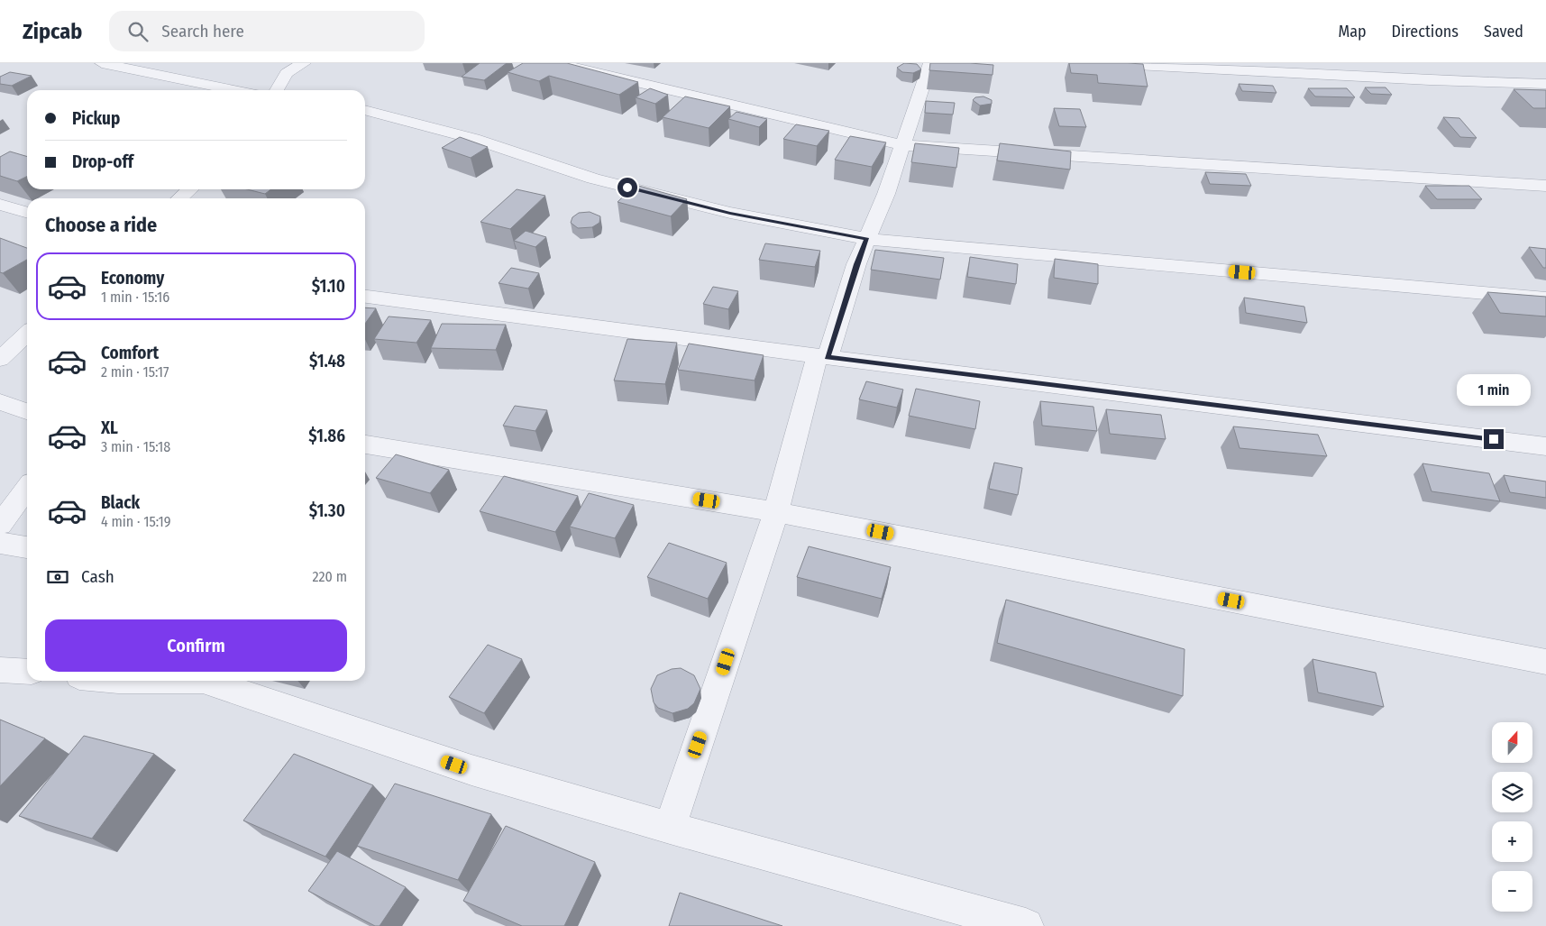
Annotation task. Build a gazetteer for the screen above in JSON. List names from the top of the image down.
{
  "north": "top",
  "page": {
    "header": "Zipcab",
    "search": "Search here",
    "nav": ["Map", "Directions", "Saved"],
    "banner": ["Pickup", "Drop-off"],
    "heading": "Choose a ride",
    "list": [
      {
        "name": "Economy",
        "note": "1 min · 15:16",
        "value": "$1.10"
      },
      {
        "name": "Comfort",
        "note": "2 min · 15:17",
        "value": "$1.48"
      },
      {
        "name": "XL",
        "note": "3 min · 15:18",
        "value": "$1.86"
      },
      {
        "name": "Black",
        "note": "4 min · 15:19",
        "value": "$1.30"
      }
    ],
    "bubble": "1 min",
    "pay": ["Cash", "220 m"],
    "buttons": "Confirm",
    "map_buttons": ["+", "−"]
  }
}
